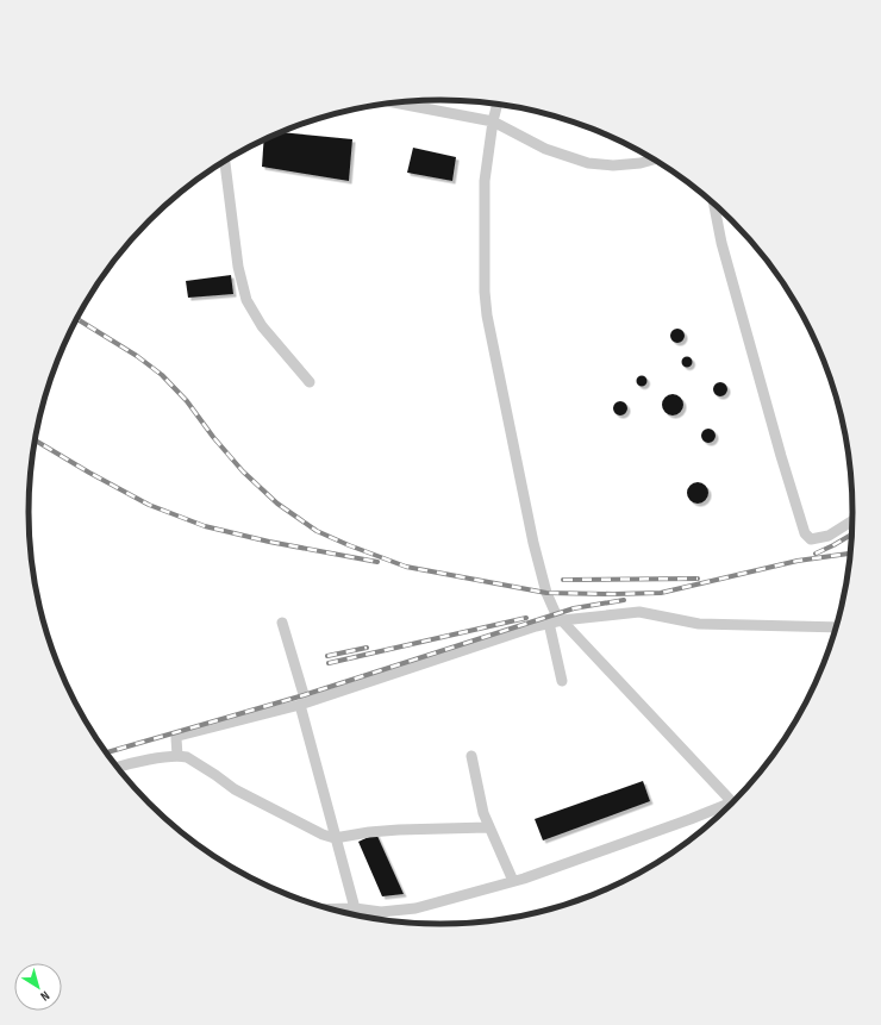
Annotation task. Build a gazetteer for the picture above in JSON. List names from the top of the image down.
{
  "north": "bottom right"
}
